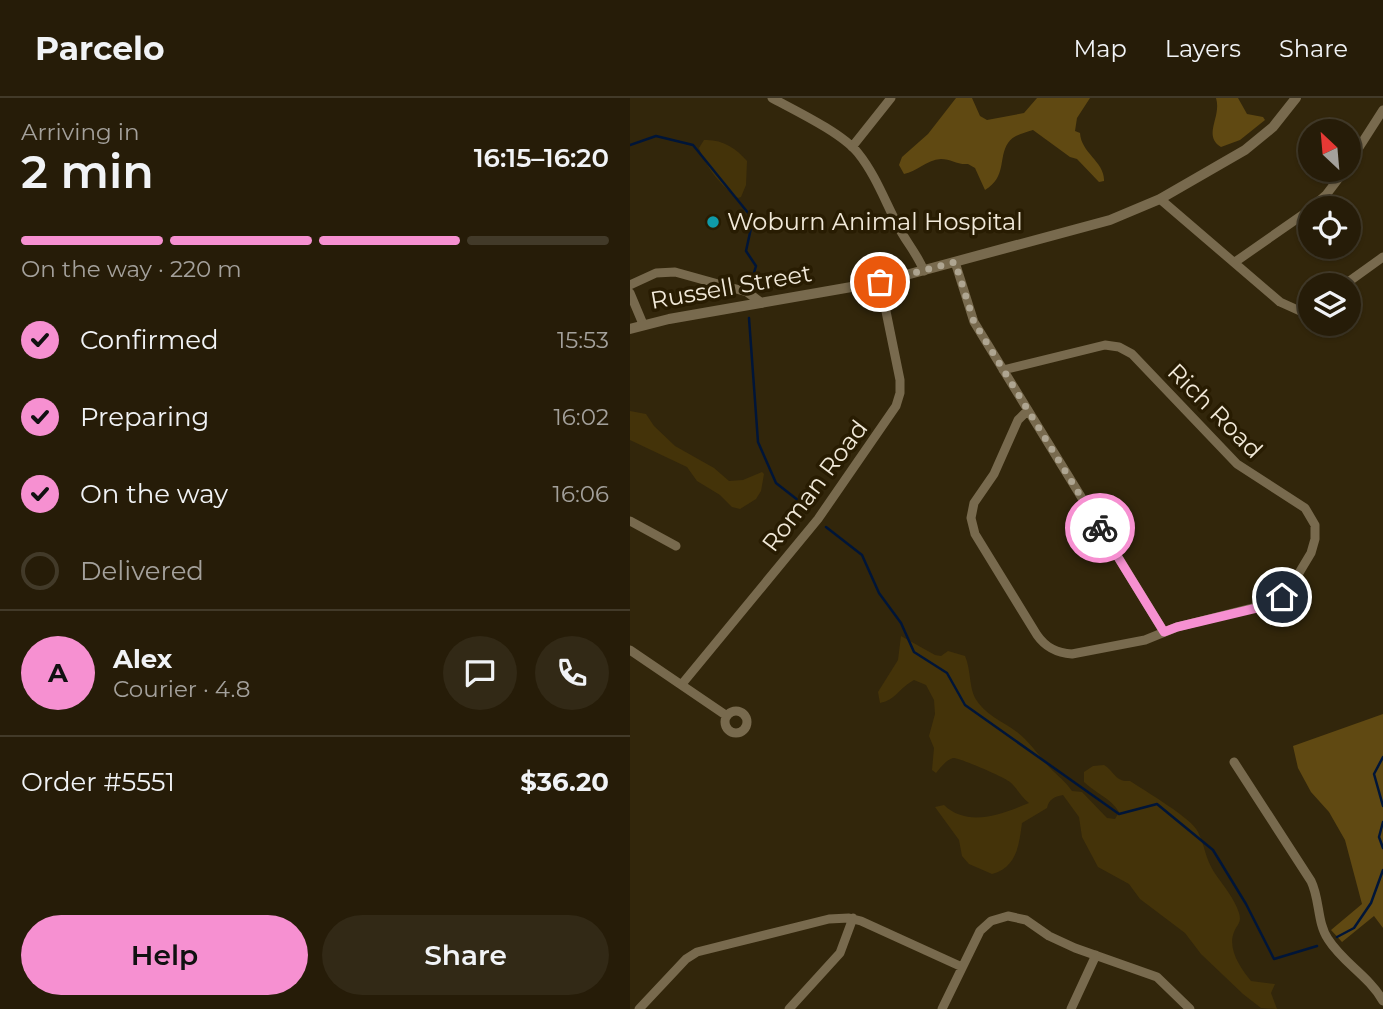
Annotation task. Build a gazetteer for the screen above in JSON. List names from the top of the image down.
{
  "streets": {
    "street": ["Russell Street", "Rich Road", "Roman Road"]
  },
  "crossings": [
    ["Russell Street", "Roman Road"]
  ],
  "places": ["Woburn Animal Hospital"],
  "north": "top left",
  "page": {
    "header": "Parcelo",
    "nav": ["Map", "Layers", "Share"],
    "heading": ["2 min", "Arriving in", "16:15–16:20"],
    "panel": [
      "Alex",
      "Courier · 4.8",
      "Order #5551",
      "$36.20"
    ],
    "bar": "On the way · 220 m",
    "list": [
      ["Confirmed", "15:53"],
      ["Preparing", "16:02"],
      ["On the way", "16:06"],
      "Delivered"
    ],
    "round": "A",
    "buttons": ["Help", "Share"]
  }
}
